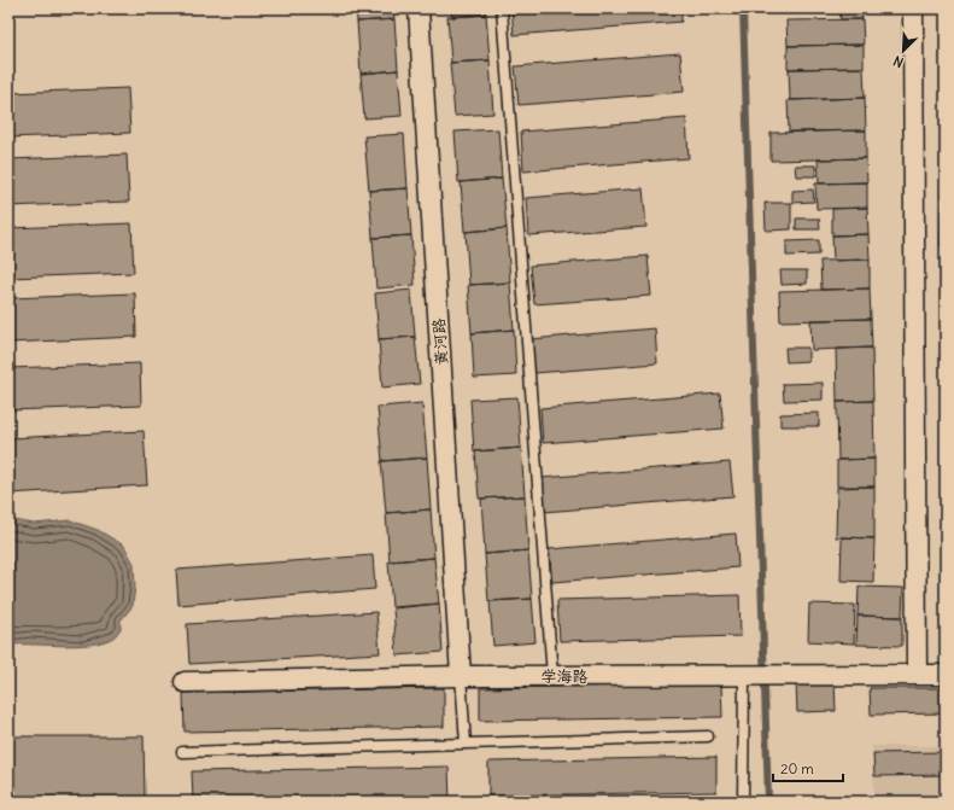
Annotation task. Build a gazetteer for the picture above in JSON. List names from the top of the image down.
{
  "streets": {
    "street": ["黄河路", "学海路"]
  },
  "crossings": [
    ["黄河路", "学海路"]
  ],
  "scale_bar": "20 m",
  "north": "bottom left"
}
